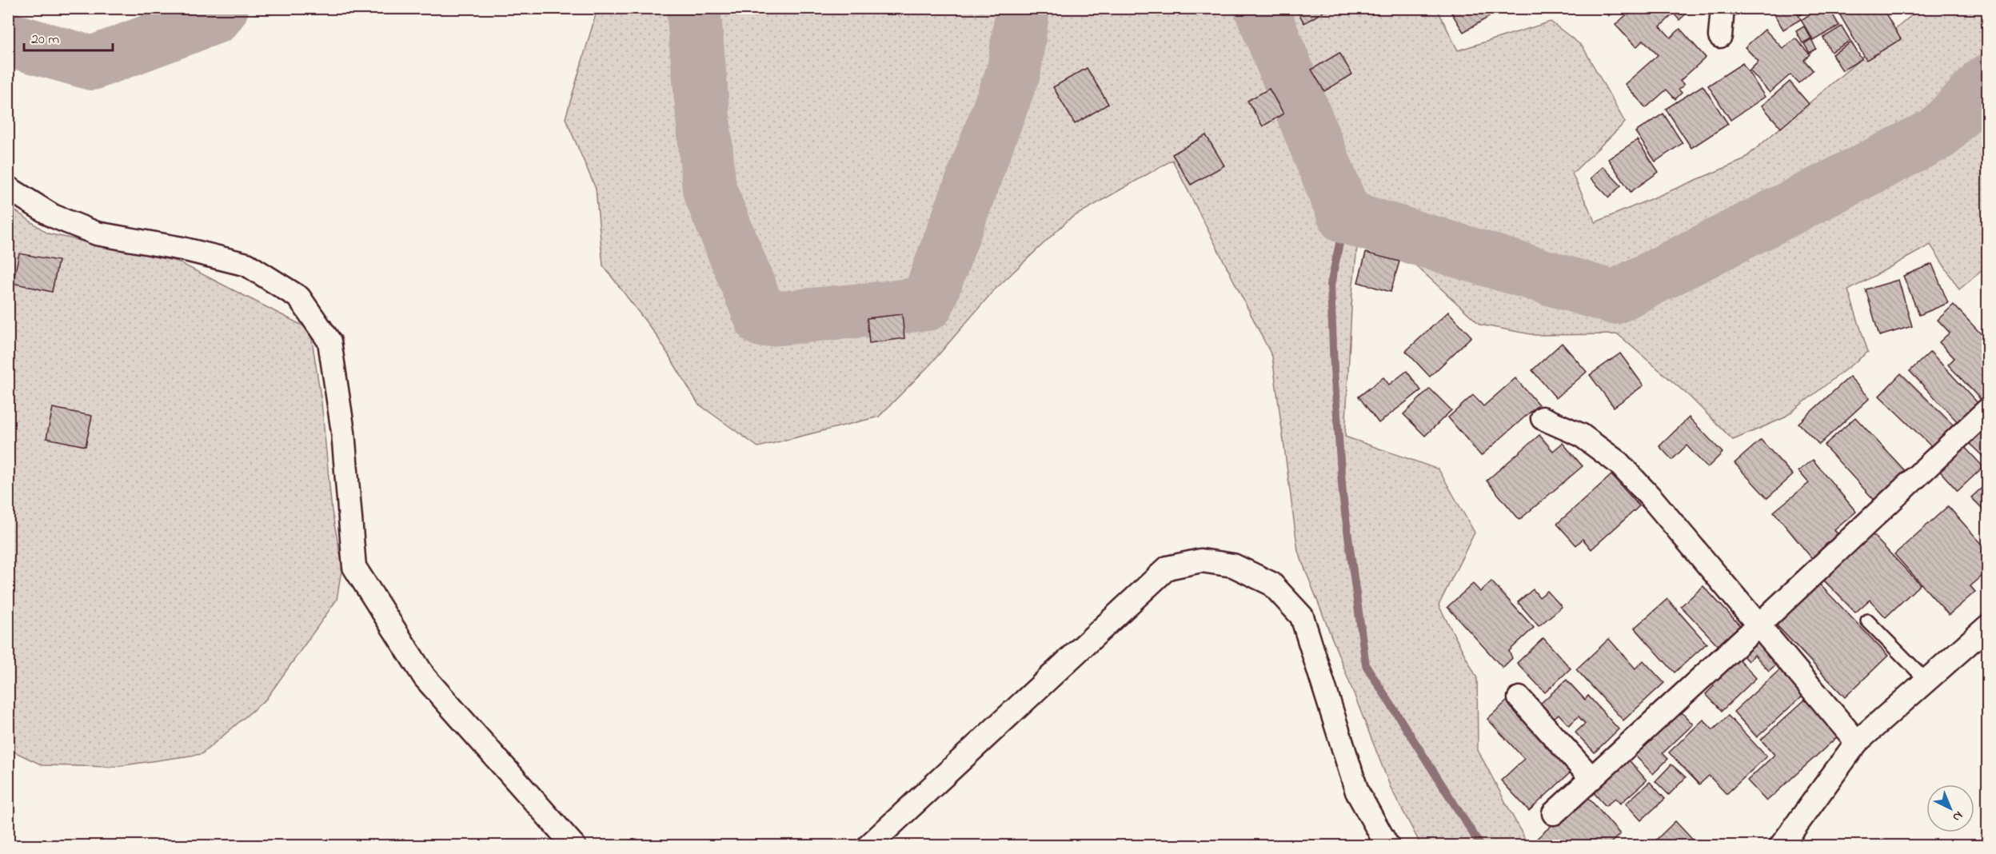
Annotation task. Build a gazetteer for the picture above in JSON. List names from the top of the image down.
{
  "scale_bar": "20 m",
  "north": "bottom right"
}
